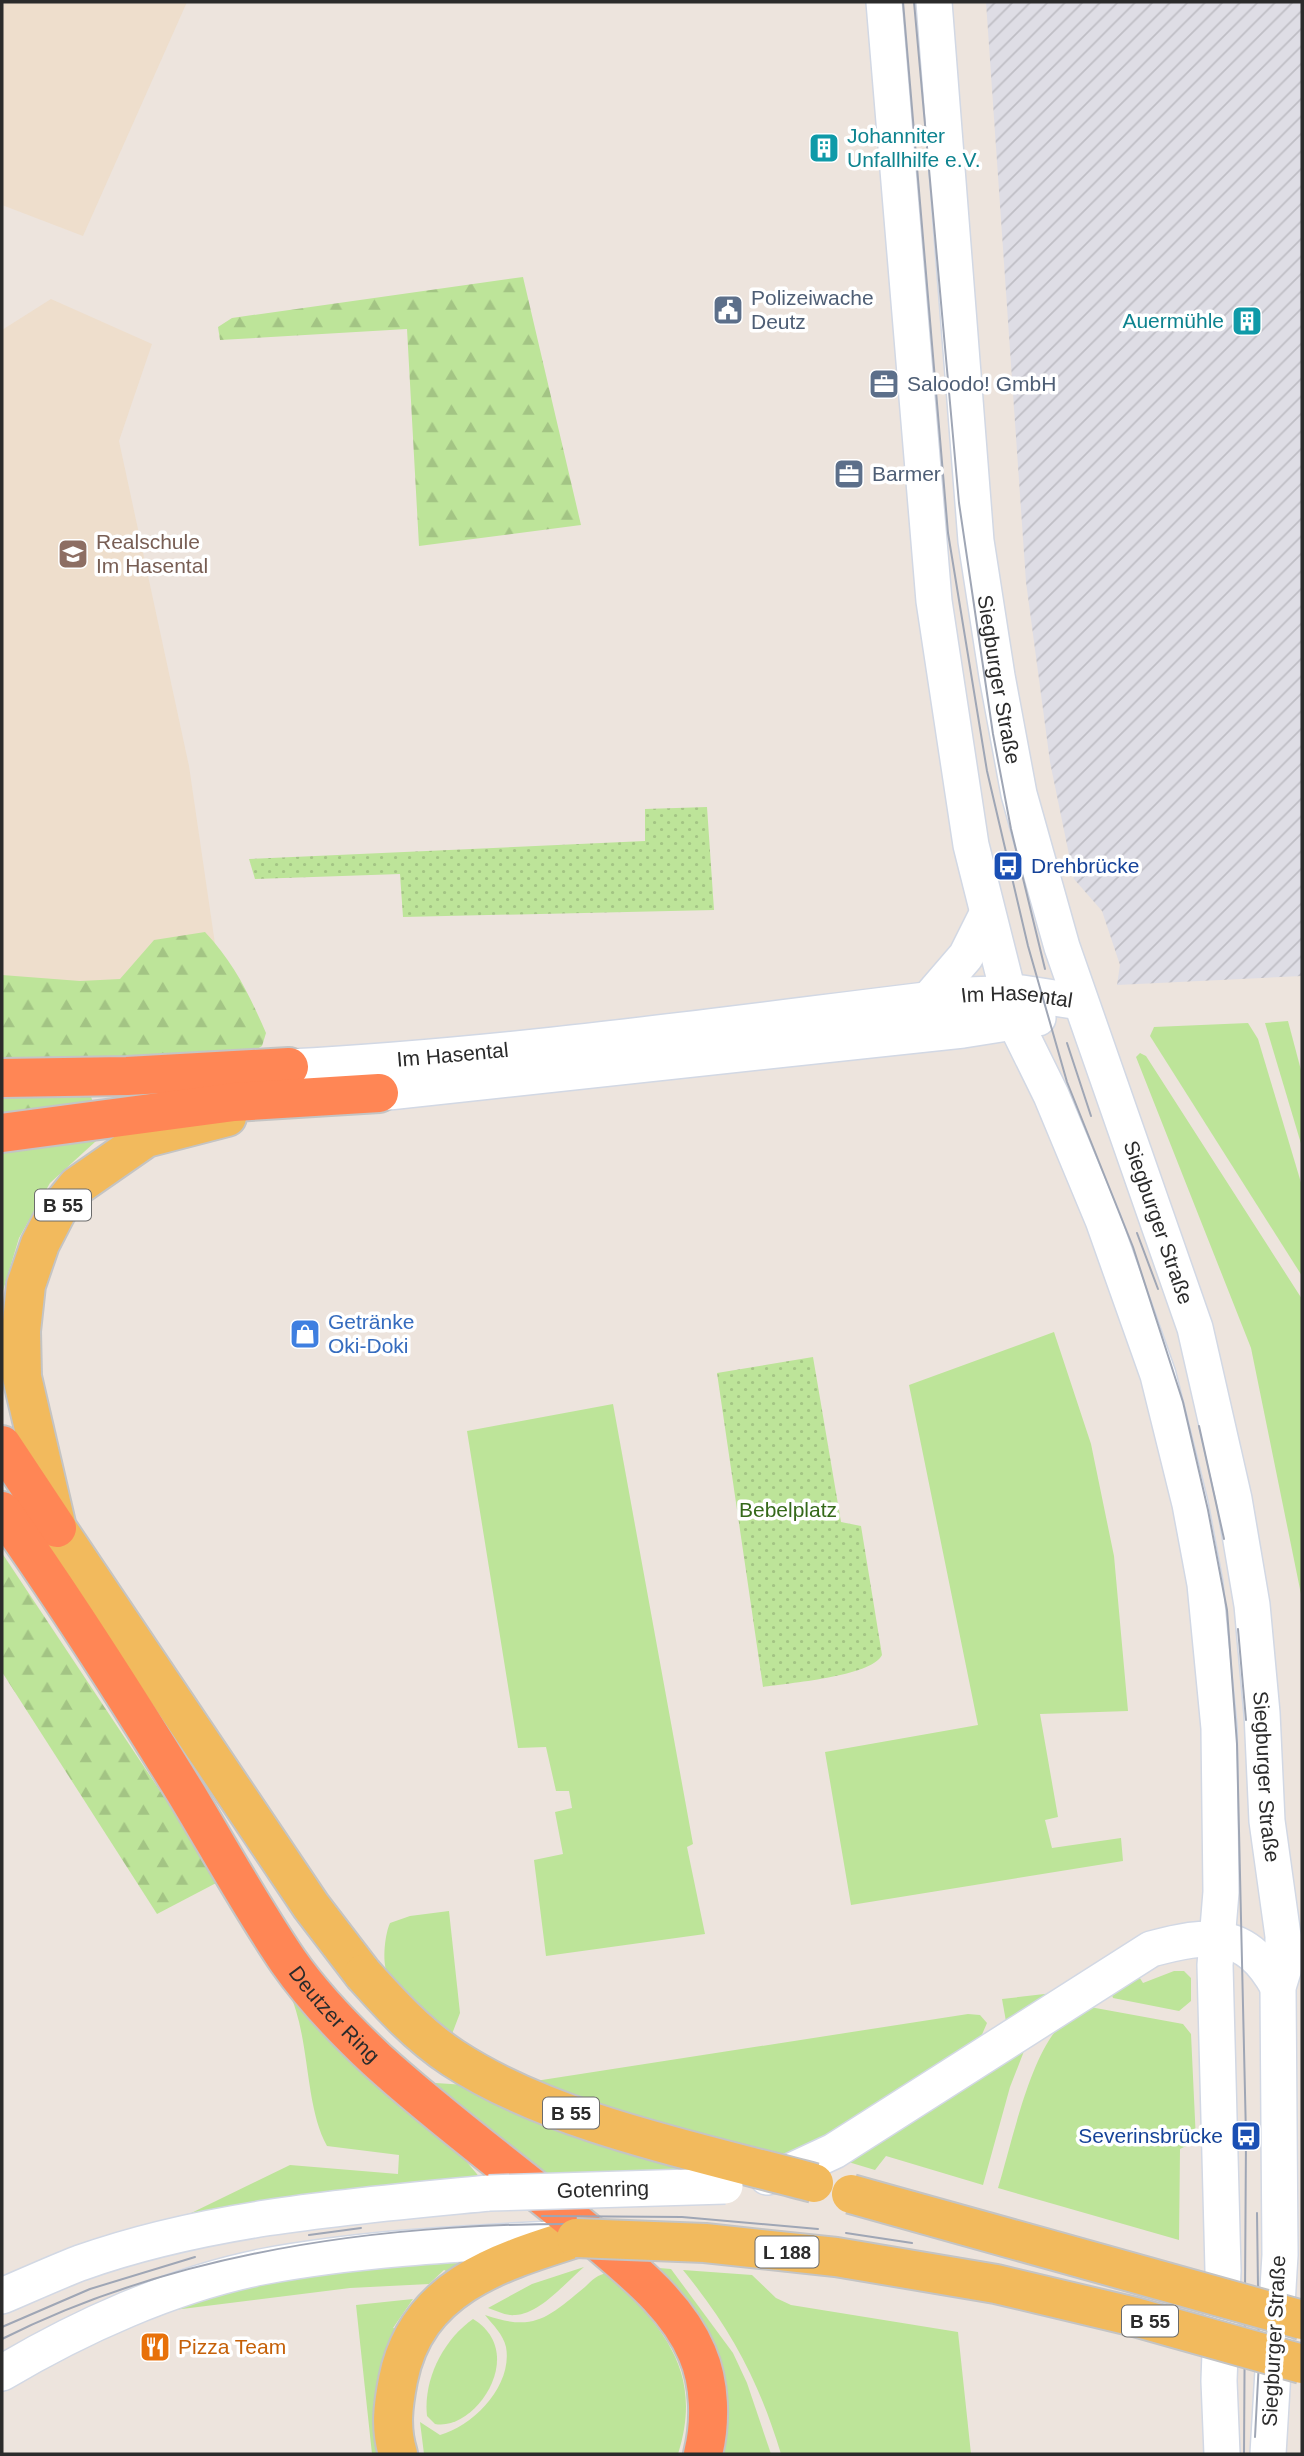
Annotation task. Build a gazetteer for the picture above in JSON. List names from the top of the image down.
{
  "streets": {
    "highway": ["B 55", "Deutzer Ring"],
    "main road": [
      "Siegburger Straße",
      "Im Hasental",
      "Gotenring",
      "L 188"
    ]
  },
  "crossings": [
    ["Siegburger Straße", "Im Hasental"],
    ["Siegburger Straße", "Gotenring"],
    ["Im Hasental", "B 55"],
    ["B 55", "L 188"]
  ],
  "parks": ["Bebelplatz"],
  "places": {
    "building": ["Johanniter Unfallhilfe e.V.", "Auermühle"],
    "public building": ["Polizeiwache Deutz"],
    "office": ["Saloodo! GmbH", "Barmer"],
    "school or university": ["Realschule Im Hasental"],
    "bus stop": ["Drehbrücke", "Severinsbrücke"],
    "shop": ["Getränke Oki-Doki"],
    "restaurant": ["Pizza Team"]
  }
}
